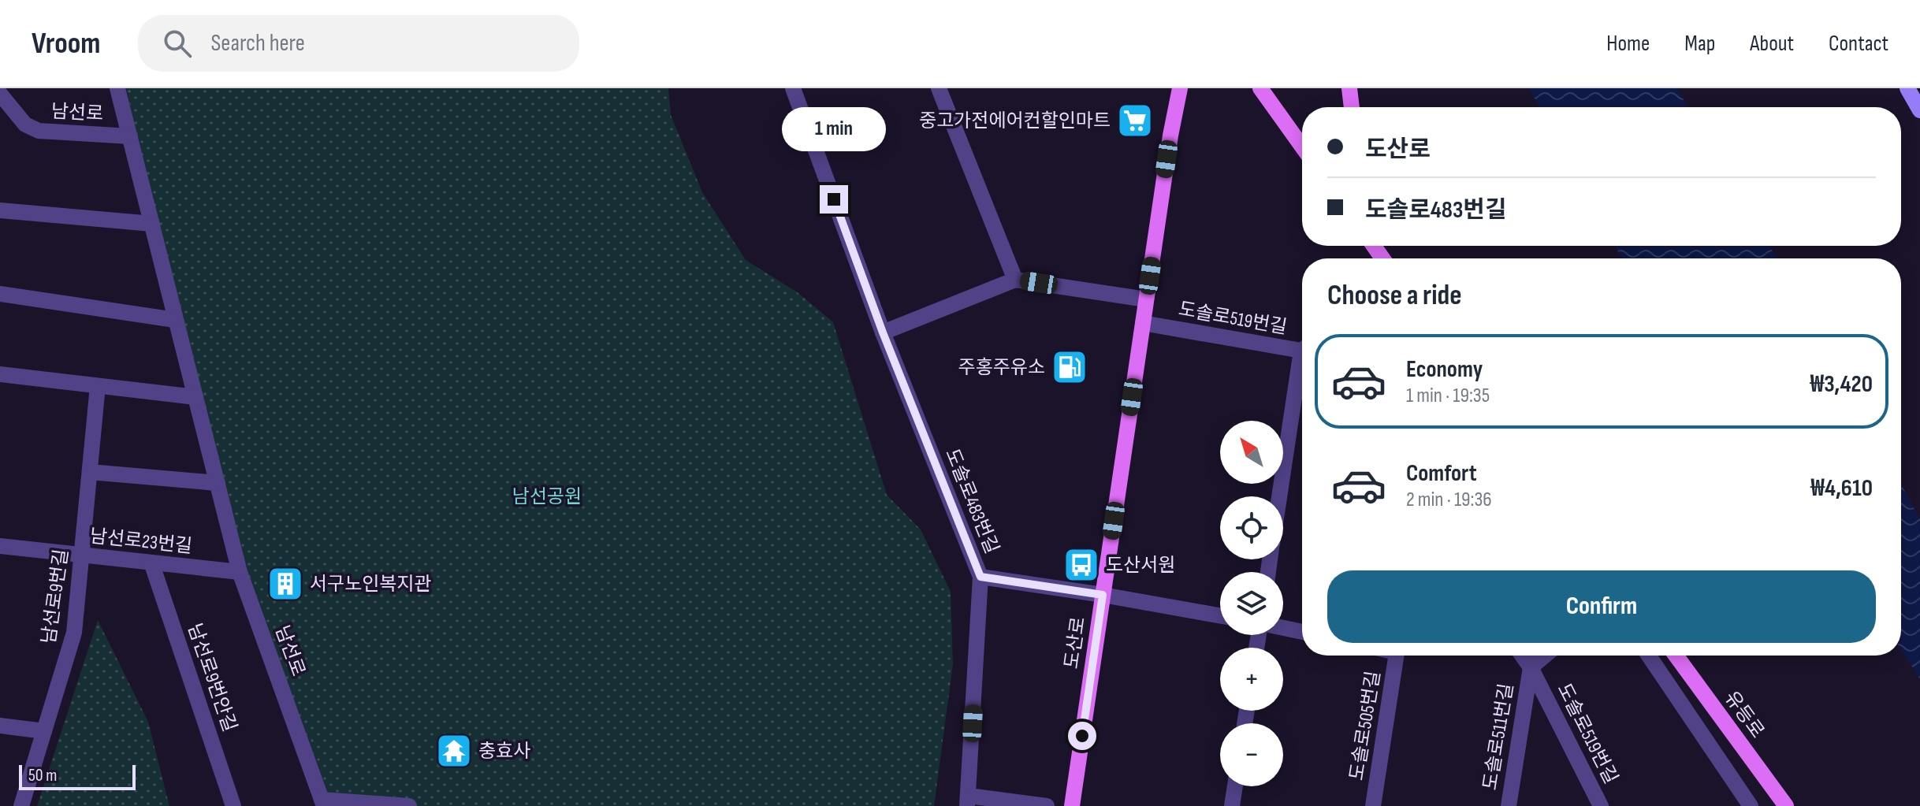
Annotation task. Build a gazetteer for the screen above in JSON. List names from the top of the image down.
{
  "streets": {
    "main road": ["도산로", "유등로"],
    "street": [
      "남선로",
      "도솔로519번길",
      "도솔로483번길",
      "남선로23번길",
      "남선로9번길",
      "남선로9번안길",
      "도솔로505번길",
      "도솔로511번길"
    ]
  },
  "crossings": [
    ["남선로", "남선로23번길"],
    ["도솔로519번길", "도산로"],
    ["도솔로519번길", "도솔로511번길"],
    ["남선로23번길", "남선로9번길"],
    ["남선로23번길", "남선로9번안길"]
  ],
  "parks": ["남선공원"],
  "places": {
    "supermarket": ["중고가전에어컨할인마트"],
    "fuel station": ["주홍주유소"],
    "bus stop": ["도산서원"],
    "building": ["서구노인복지관"],
    "temple": ["충효사"]
  },
  "scale_bar": "50 m",
  "north": "top left",
  "page": {
    "header": "Vroom",
    "search": "Search here",
    "nav": [
      "Home",
      "Map",
      "About",
      "Contact"
    ],
    "bubble": "1 min",
    "banner": ["도산로", "도솔로483번길"],
    "heading": "Choose a ride",
    "list": [
      {
        "name": "Economy",
        "note": "1 min · 19:35",
        "value": "₩3,420"
      },
      {
        "name": "Comfort",
        "note": "2 min · 19:36",
        "value": "₩4,610"
      }
    ],
    "map_buttons": ["+", "−"],
    "buttons": "Confirm",
    "scale": "50 m"
  }
}
